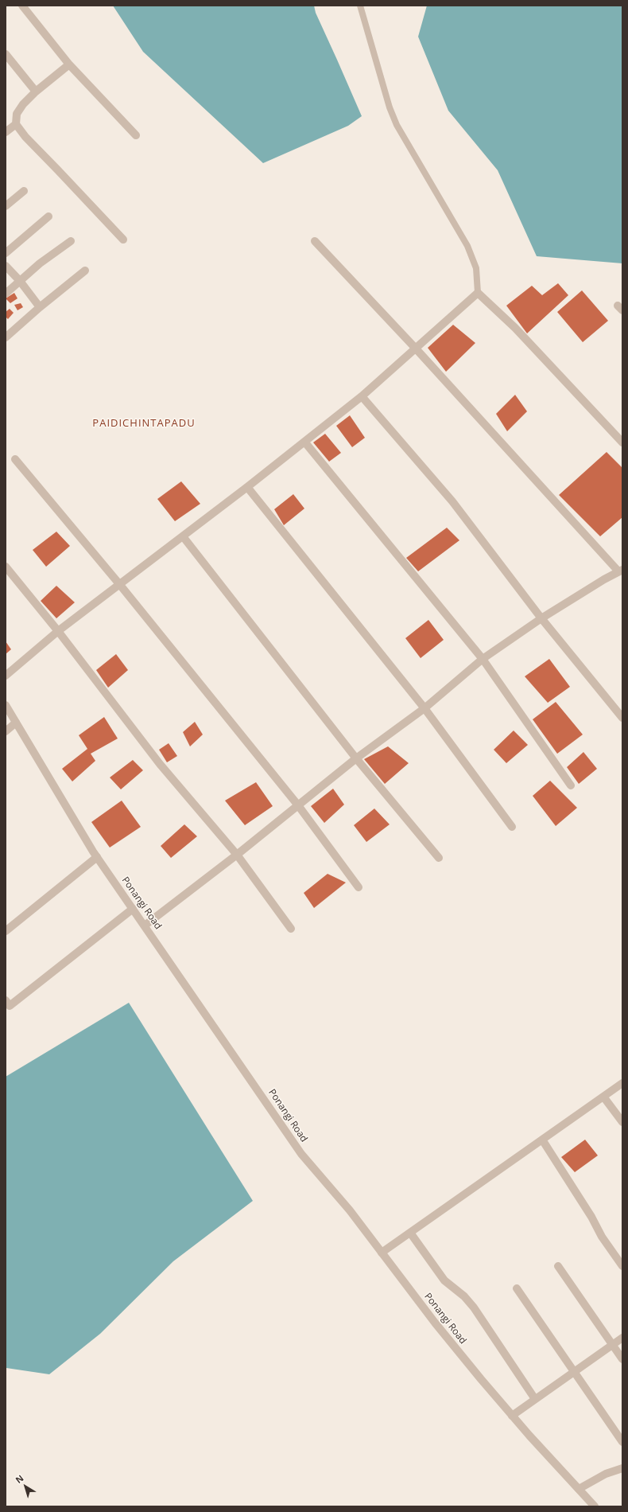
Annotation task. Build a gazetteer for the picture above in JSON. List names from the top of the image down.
{
  "streets": {
    "street": ["Ponangi Road"]
  },
  "districts": ["PAIDICHINTAPADU"],
  "north": "top left"
}
